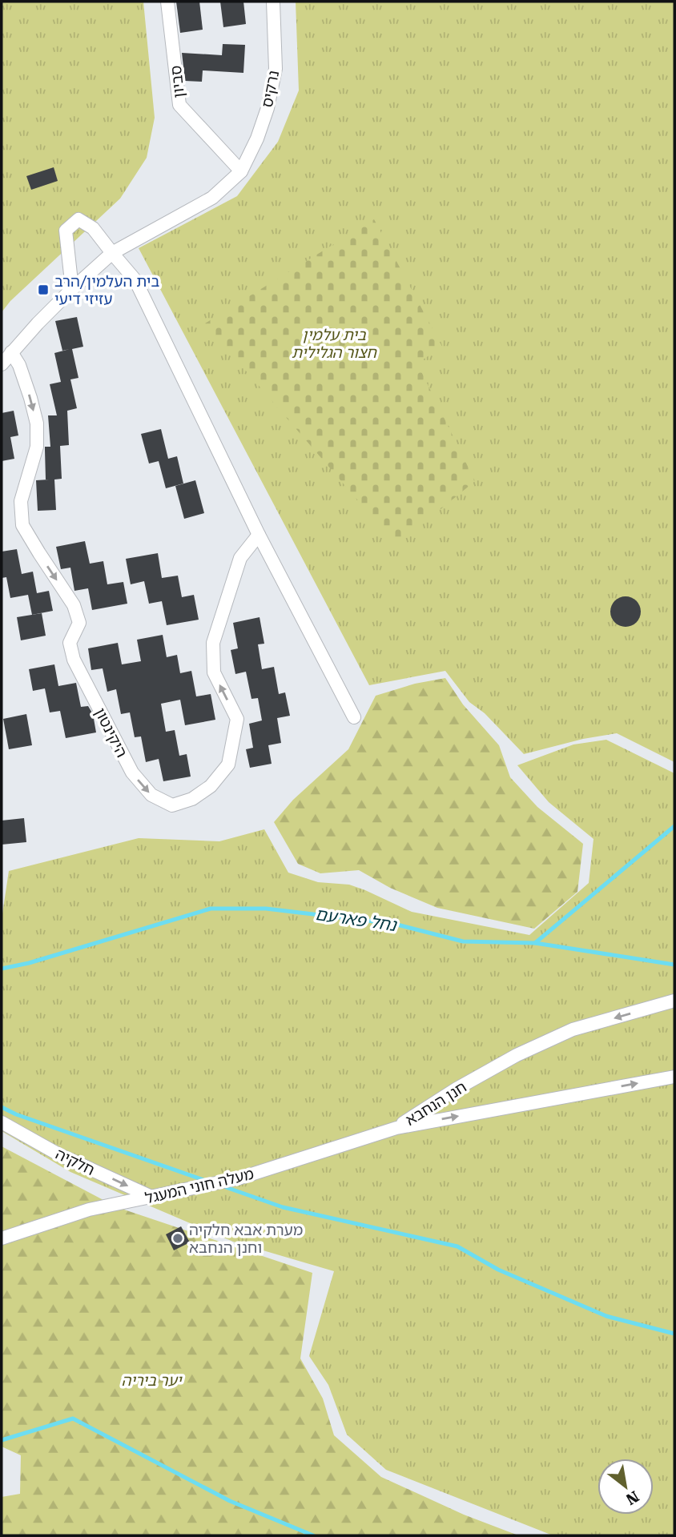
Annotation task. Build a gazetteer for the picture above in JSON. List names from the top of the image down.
{
  "streets": {
    "street": [
      "סביון",
      "נרקיס",
      "היקינטון",
      "חנן הנחבא",
      "חלקיה",
      "מעלה חוני המעגל"
    ]
  },
  "crossings": [
    ["סביון", "נרקיס"],
    ["חנן הנחבא", "מעלה חוני המעגל"],
    ["חלקיה", "מעלה חוני המעגל"]
  ],
  "one_way": ["חלקיה"],
  "water": ["נחל פארעם"],
  "parks": ["בית עלמין חצור הגלילית", "יער ביריה"],
  "places": {
    "transit": ["בית העלמין/הרב עזיזי דיעי"],
    "other": ["מערת אבא חלקיה וחנן הנחבא"]
  },
  "north": "bottom right"
}
